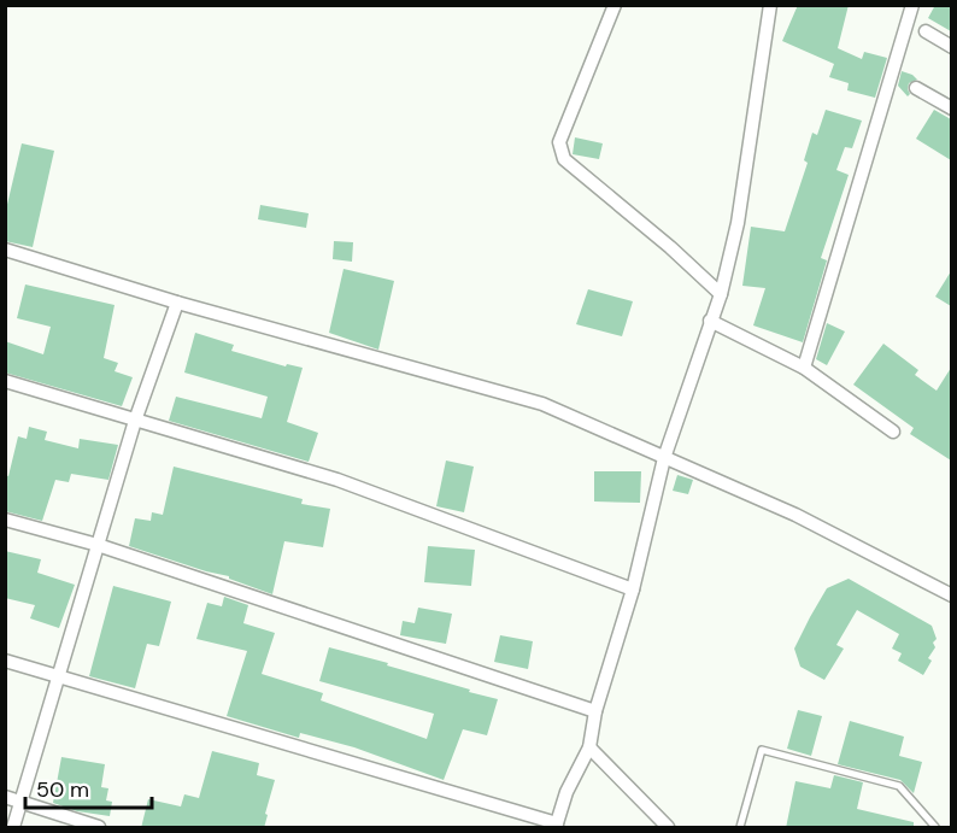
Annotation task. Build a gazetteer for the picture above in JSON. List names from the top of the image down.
{
  "scale_bar": "50 m"
}
